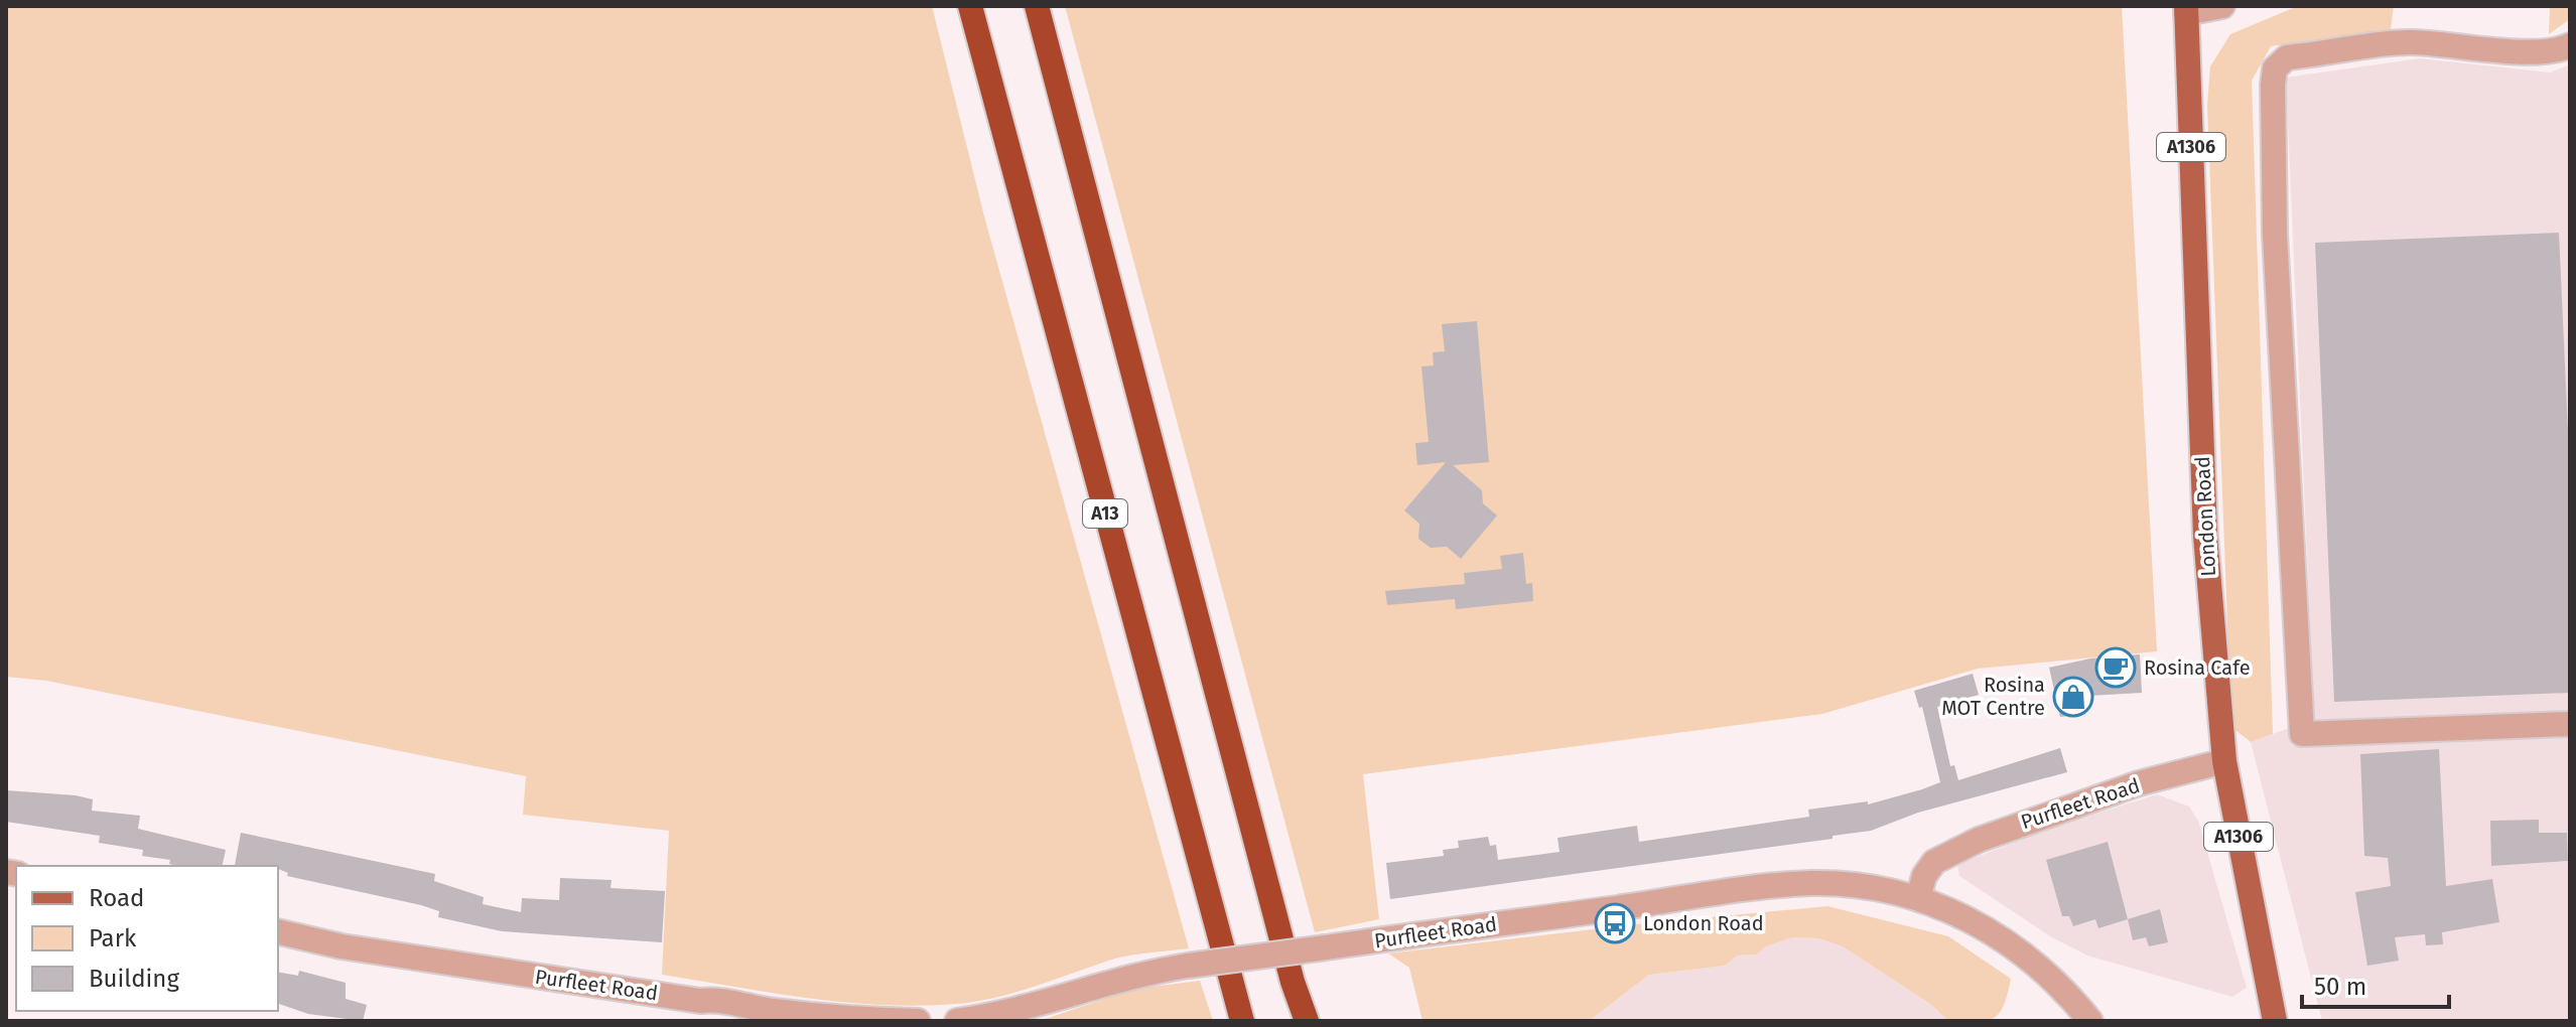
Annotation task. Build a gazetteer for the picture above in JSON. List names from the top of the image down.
{
  "streets": {
    "highway": ["A13"],
    "main road": ["A1306", "London Road"],
    "street": ["Purfleet Road"]
  },
  "crossings": [
    ["London Road", "Purfleet Road"]
  ],
  "places": {
    "cafe": ["Rosina Cafe"],
    "shop": ["Rosina MOT Centre"],
    "bus stop": ["London Road"]
  },
  "legend": ["Road", "Park", "Building"],
  "scale_bar": "50 m"
}
